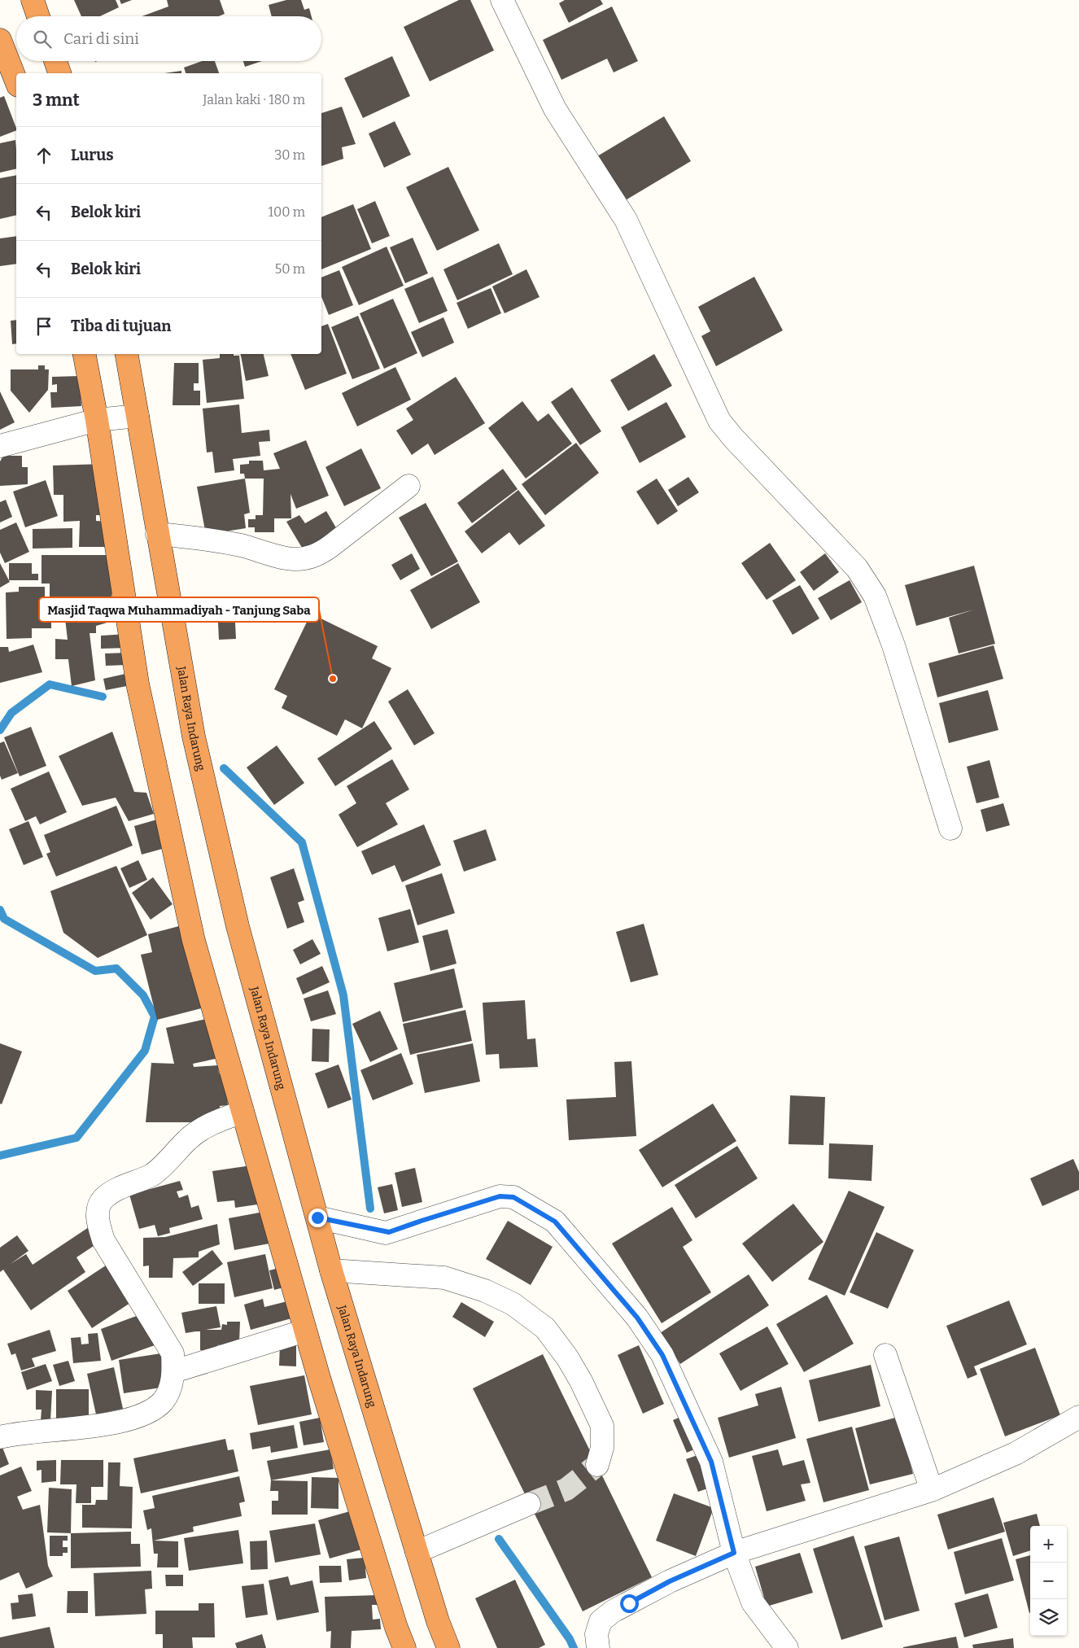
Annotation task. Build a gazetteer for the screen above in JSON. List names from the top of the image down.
{
  "streets": {
    "highway": ["Jalan Raya Indarung"]
  },
  "places": ["Masjid Taqwa Muhammadiyah - Tanjung Saba"],
  "page": {
    "search": "Cari di sini",
    "heading": ["3 mnt", "Jalan kaki · 180 m"],
    "list": [
      ["Lurus", "30 m"],
      ["Belok kiri", "100 m"],
      ["Belok kiri", "50 m"],
      "Tiba di tujuan"
    ],
    "map_buttons": ["+", "−"]
  }
}
